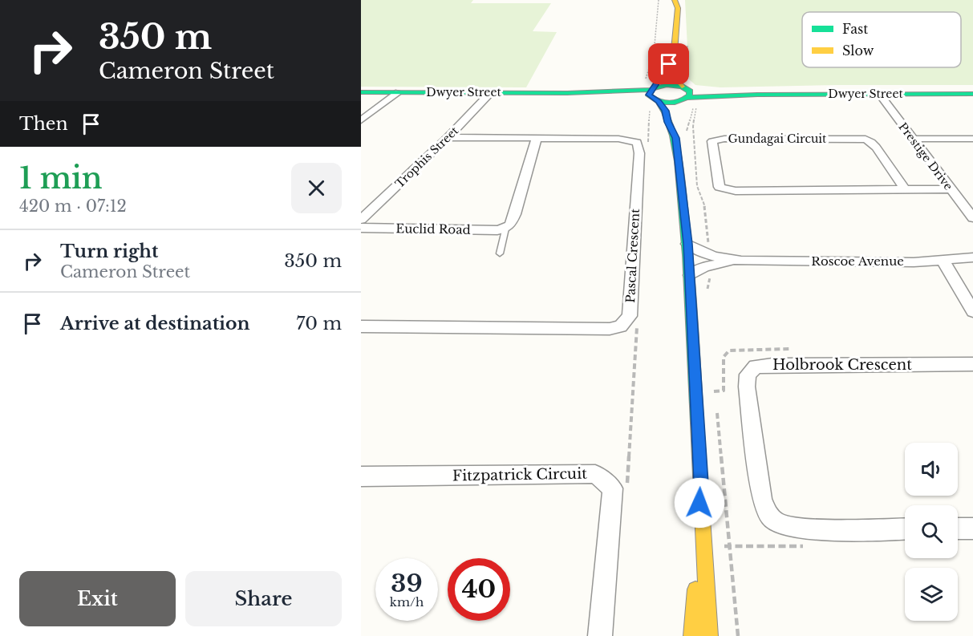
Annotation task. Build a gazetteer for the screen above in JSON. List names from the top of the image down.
{
  "streets": {
    "street": [
      "Dwyer Street",
      "Gundagai Circuit",
      "Prestige Drive",
      "Trophis Street",
      "Euclid Road",
      "Pascal Crescent",
      "Roscoe Avenue",
      "Holbrook Crescent",
      "Fitzpatrick Circuit"
    ]
  },
  "crossings": [
    ["Dwyer Street", "Prestige Drive"],
    ["Dwyer Street", "Trophis Street"],
    ["Gundagai Circuit", "Prestige Drive"],
    ["Trophis Street", "Pascal Crescent"]
  ],
  "legend": ["Fast", "Slow"],
  "page": {
    "turn": ["350 m", "Cameron Street"],
    "then": "Then",
    "heading": ["1 min", "420 m · 07:12"],
    "list": [
      {
        "name": "Turn right",
        "note": "Cameron Street",
        "value": "350 m"
      },
      {
        "name": "Arrive at destination",
        "value": "70 m"
      }
    ],
    "speed": "39 km/h",
    "limit": "40",
    "buttons": ["Exit", "Share"]
  }
}
